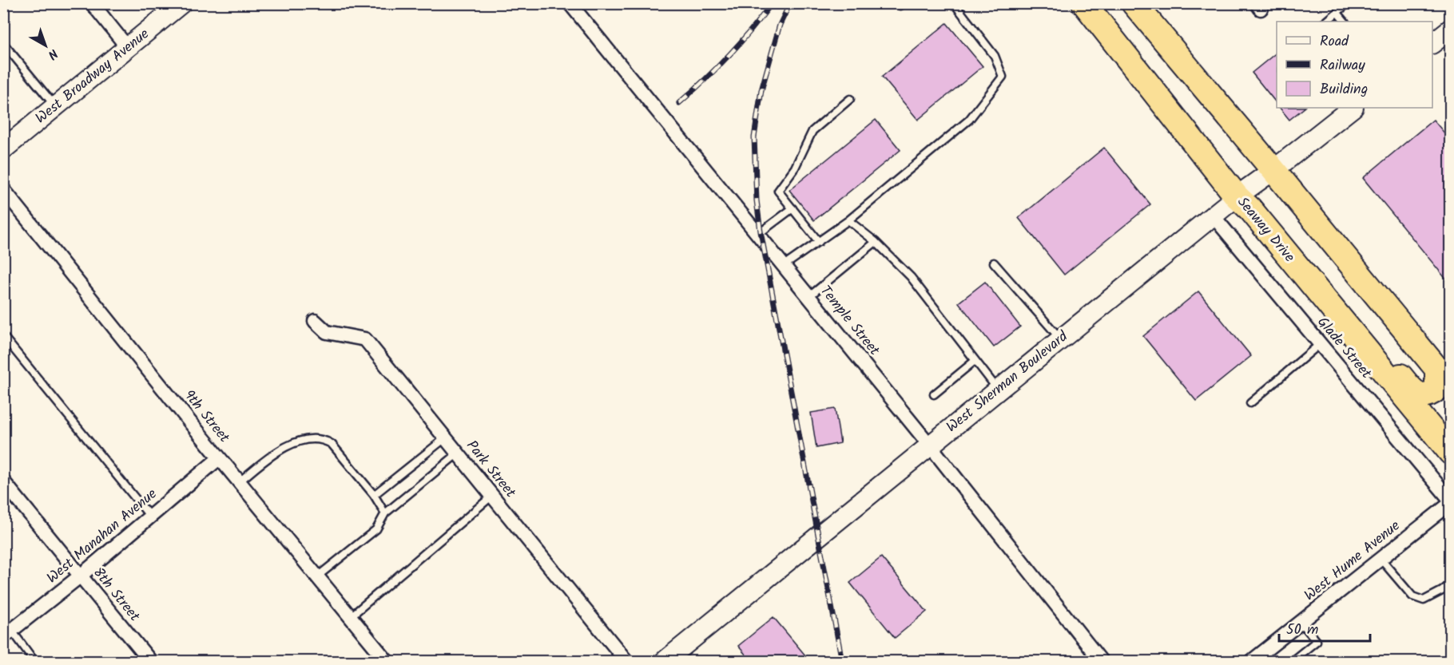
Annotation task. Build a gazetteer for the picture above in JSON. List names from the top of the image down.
{
  "streets": {
    "highway": ["Seaway Drive"],
    "main road": ["West Broadway Avenue", "West Sherman Boulevard"],
    "street": [
      "Temple Street",
      "Glade Street",
      "9th Street",
      "Park Street",
      "West Manahan Avenue",
      "West Hume Avenue",
      "8th Street"
    ]
  },
  "crossings": [
    ["Seaway Drive", "West Sherman Boulevard"],
    ["Temple Street", "West Sherman Boulevard"],
    ["Glade Street", "West Sherman Boulevard"],
    ["Glade Street", "West Hume Avenue"],
    ["9th Street", "West Manahan Avenue"],
    ["West Manahan Avenue", "8th Street"]
  ],
  "legend": ["Road", "Railway", "Building"],
  "scale_bar": "50 m",
  "north": "bottom right"
}
